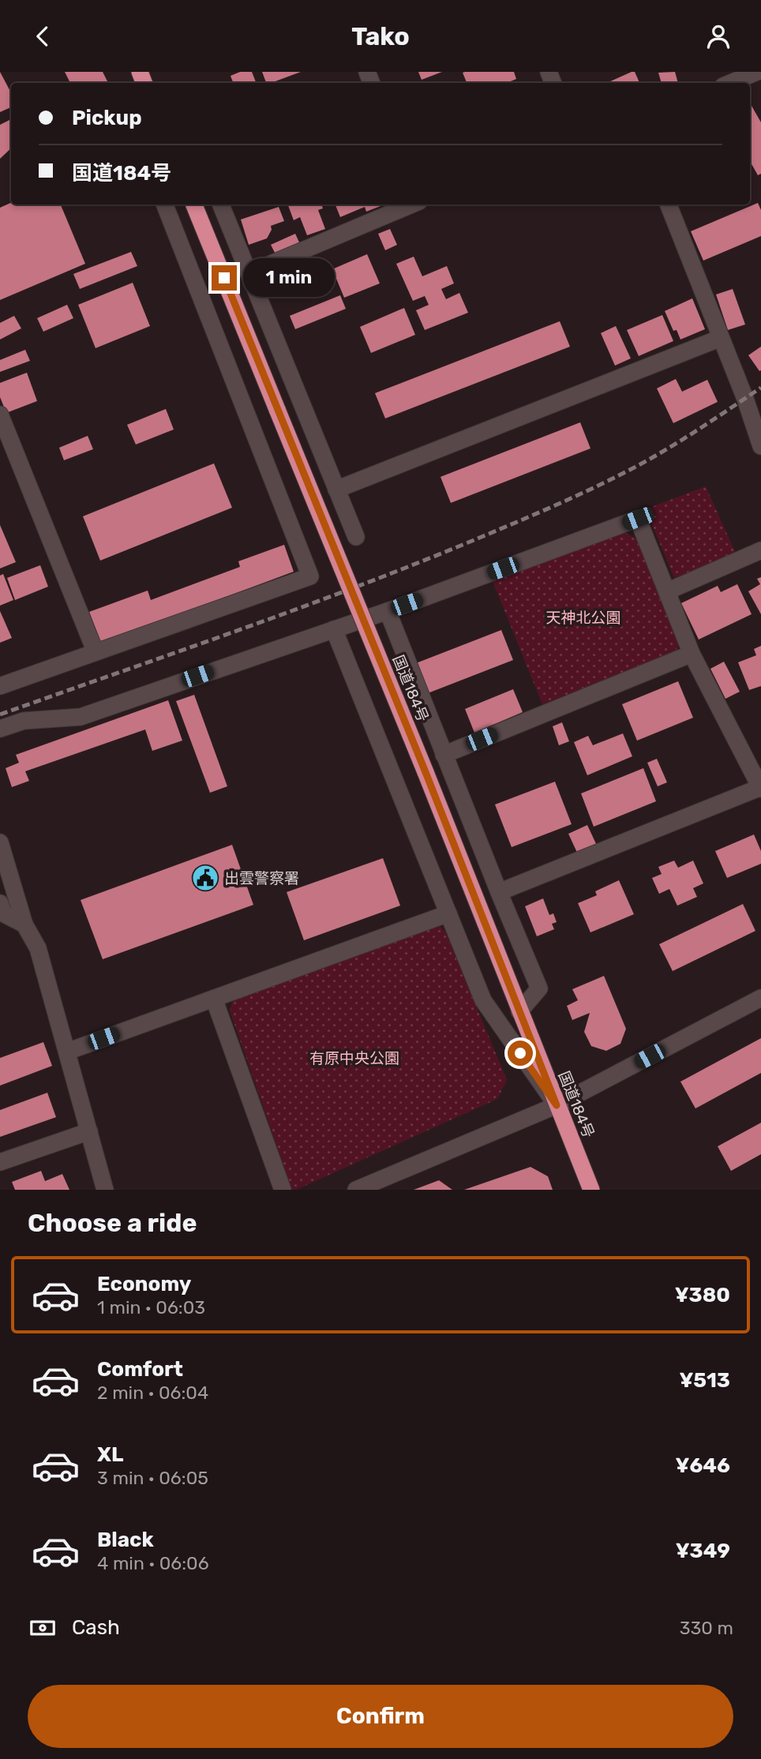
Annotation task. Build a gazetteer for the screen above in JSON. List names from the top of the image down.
{
  "streets": {
    "highway": ["国道184号"]
  },
  "parks": ["天神北公園", "有原中央公園"],
  "places": {
    "public building": ["出雲警察署"]
  },
  "page": {
    "header": "Tako",
    "banner": ["Pickup", "国道184号"],
    "bubble": "1 min",
    "heading": "Choose a ride",
    "list": [
      {
        "name": "Economy",
        "note": "1 min · 06:03",
        "value": "¥380"
      },
      {
        "name": "Comfort",
        "note": "2 min · 06:04",
        "value": "¥513"
      },
      {
        "name": "XL",
        "note": "3 min · 06:05",
        "value": "¥646"
      },
      {
        "name": "Black",
        "note": "4 min · 06:06",
        "value": "¥349"
      }
    ],
    "pay": ["Cash", "330 m"],
    "buttons": "Confirm"
  }
}
